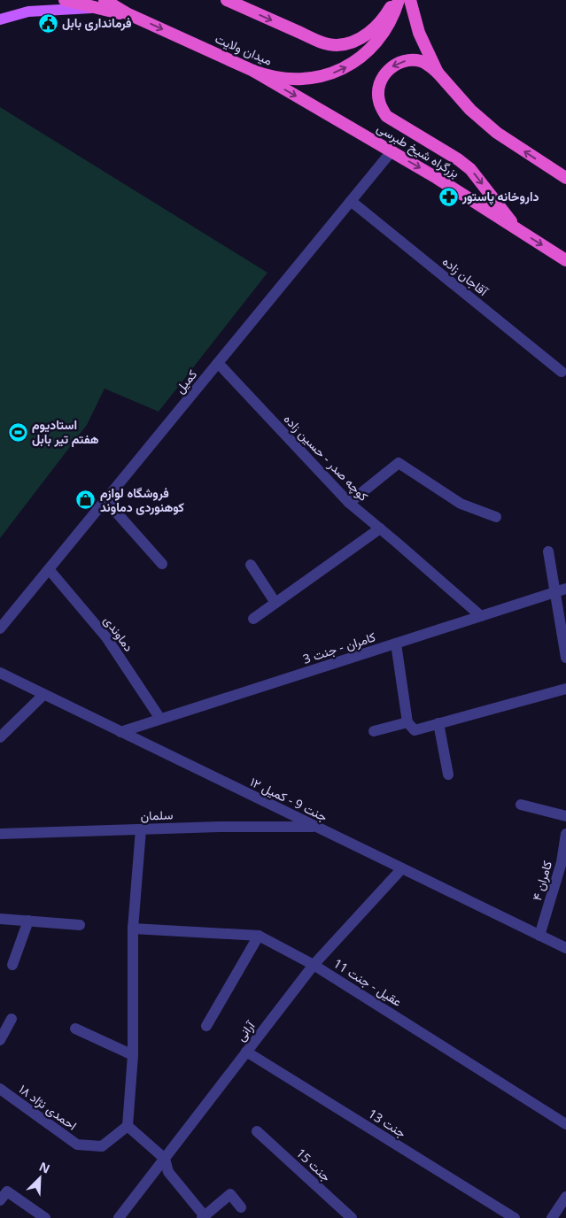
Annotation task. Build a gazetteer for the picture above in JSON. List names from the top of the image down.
{
  "streets": {
    "highway": ["میدان ولایت", "بزرگراه شیخ طبرسی"],
    "street": [
      "آقاجان زاده",
      "کمیل",
      "کوچه صدر - حسین زاده",
      "دماوندی",
      "کامران - جنت 3",
      "جنت 9 - کمیل ۱۲",
      "سلمان",
      "کامران ۴",
      "عقیل - جنت 11",
      "آرانی",
      "احمدی نژاد ۱۸",
      "جنت 13",
      "جنت 15"
    ]
  },
  "crossings": [
    ["میدان ولایت", "بزرگراه شیخ طبرسی"],
    ["بزرگراه شیخ طبرسی", "کمیل"],
    ["آقاجان زاده", "کمیل"],
    ["کمیل", "کوچه صدر - حسین زاده"],
    ["کمیل", "دماوندی"],
    ["کوچه صدر - حسین زاده", "کامران - جنت 3"],
    ["دماوندی", "کامران - جنت 3"],
    ["کامران - جنت 3", "جنت 9 - کمیل ۱۲"],
    ["جنت 9 - کمیل ۱۲", "سلمان"],
    ["جنت 9 - کمیل ۱۲", "کامران ۴"],
    ["جنت 9 - کمیل ۱۲", "آرانی"],
    ["عقیل - جنت 11", "آرانی"],
    ["آرانی", "جنت 13"]
  ],
  "one_way": ["میدان ولایت"],
  "places": {
    "public building": ["فرمانداری بابل"],
    "pharmacy": ["داروخانه پاستور"],
    "sports": ["استادیوم هفتم تیر بابل"],
    "shop": ["فروشگاه لوازم کوهنوردی دماوند"]
  },
  "north": "top right"
}
